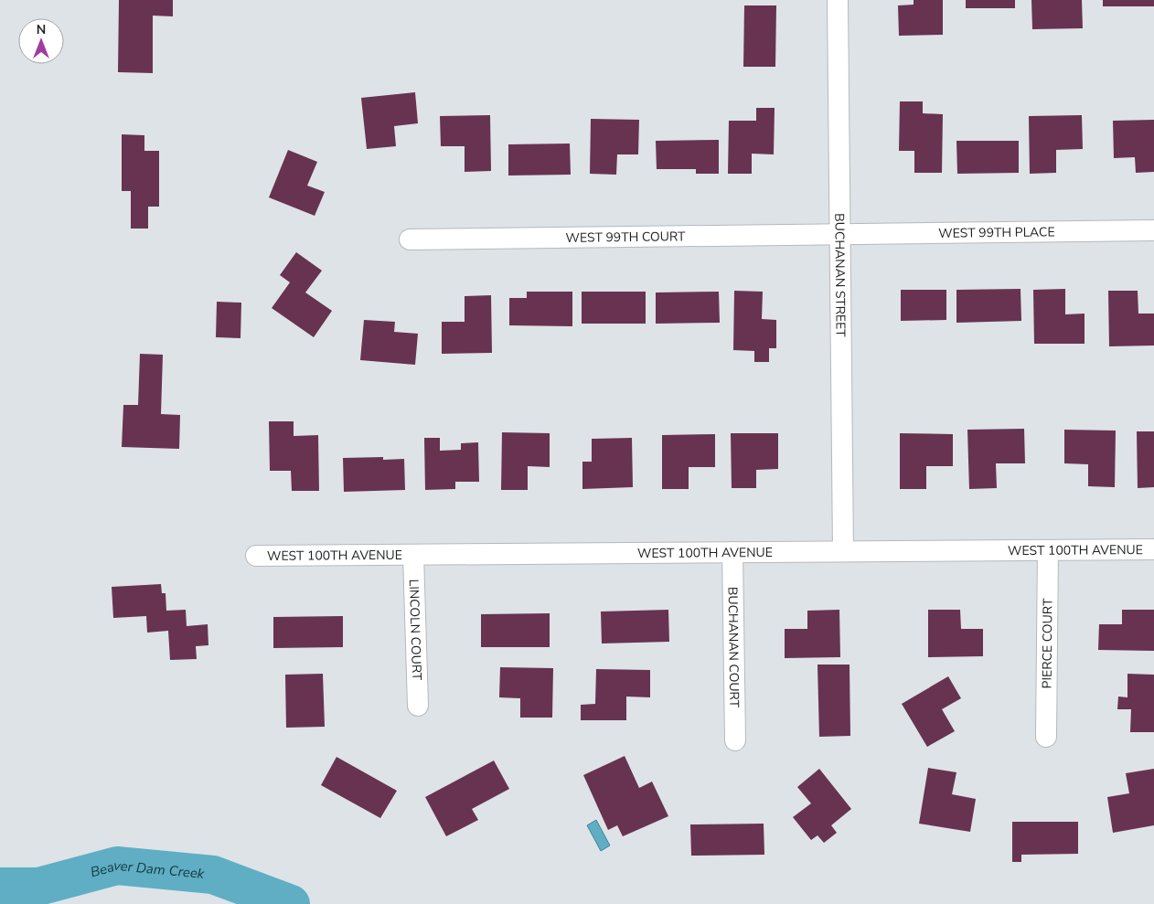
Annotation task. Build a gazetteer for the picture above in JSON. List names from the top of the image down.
{
  "streets": {
    "street": [
      "WEST 99TH PLACE",
      "WEST 99TH COURT",
      "BUCHANAN STREET",
      "WEST 100TH AVENUE",
      "LINCOLN COURT",
      "PIERCE COURT",
      "BUCHANAN COURT"
    ]
  },
  "crossings": [
    ["WEST 99TH PLACE", "WEST 99TH COURT"],
    ["WEST 99TH PLACE", "BUCHANAN STREET"],
    ["WEST 99TH COURT", "BUCHANAN STREET"],
    ["BUCHANAN STREET", "WEST 100TH AVENUE"],
    ["WEST 100TH AVENUE", "LINCOLN COURT"],
    ["WEST 100TH AVENUE", "PIERCE COURT"],
    ["WEST 100TH AVENUE", "BUCHANAN COURT"]
  ],
  "water": ["Beaver Dam Creek"],
  "north": "top"
}
